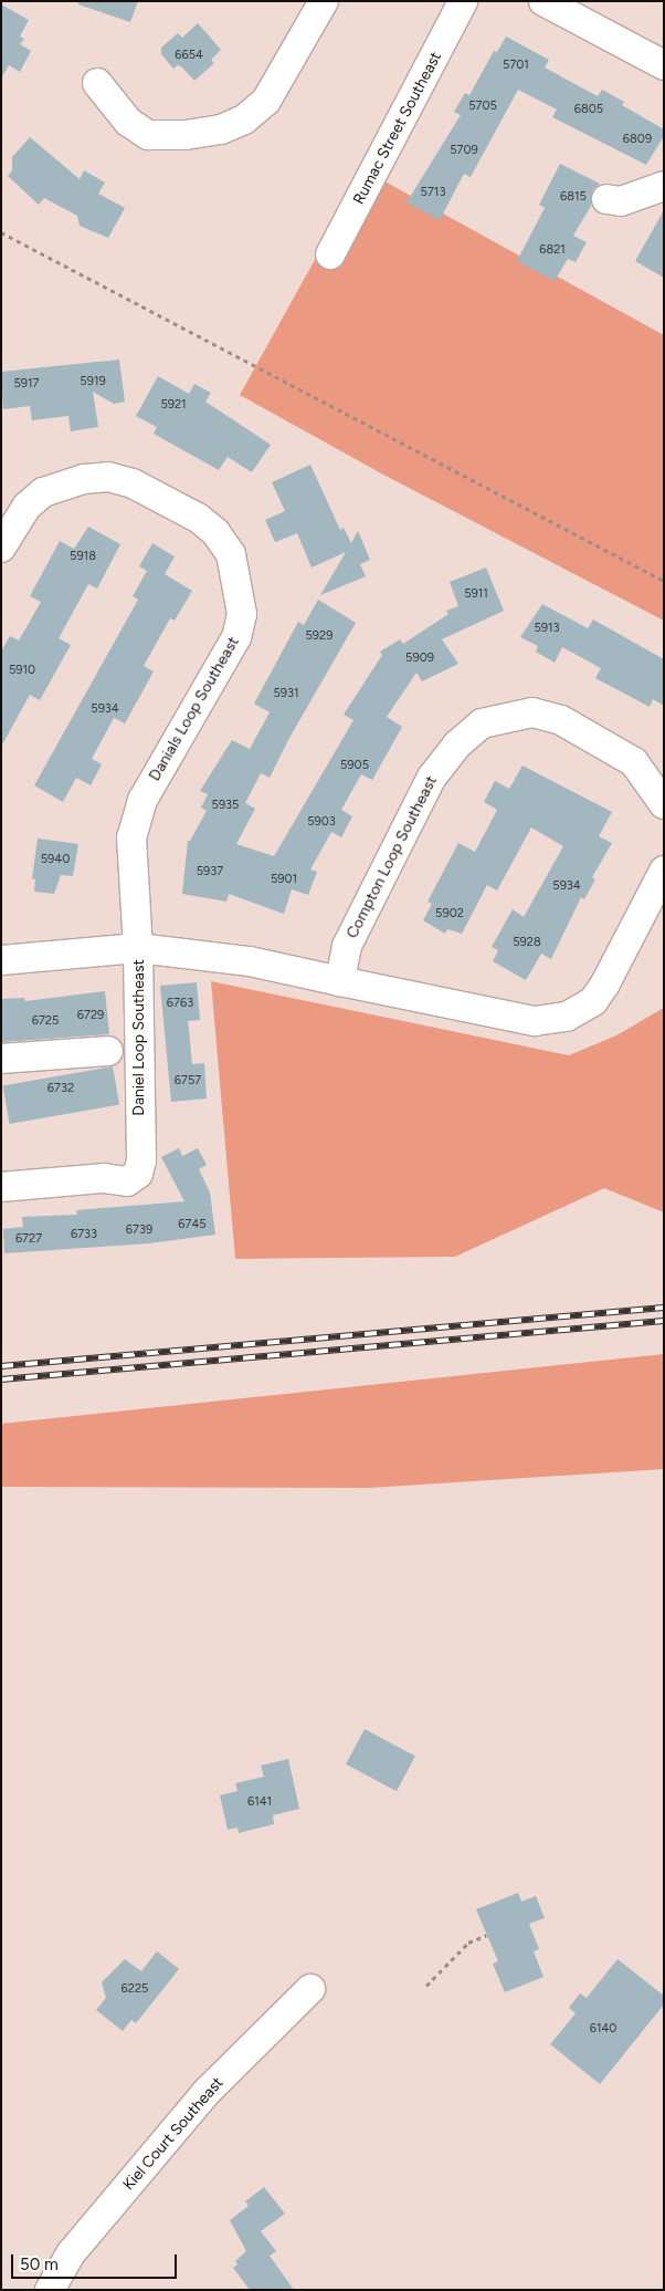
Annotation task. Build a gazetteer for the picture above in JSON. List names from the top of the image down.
{
  "streets": {
    "street": [
      "Rumac Street Southeast",
      "Danials Loop Southeast",
      "Compton Loop Southeast",
      "Daniel Loop Southeast",
      "Kiel Court Southeast"
    ]
  },
  "crossings": [
    ["Danials Loop Southeast", "Daniel Loop Southeast"]
  ],
  "house_numbers": [
    "6654",
    "5701",
    "5705",
    "6805",
    "6809",
    "5709",
    "5713",
    "6815",
    "6821",
    "5919",
    "5917",
    "5921",
    "5918",
    "5911",
    "5913",
    "5929",
    "5909",
    "5910",
    "5931",
    "5934",
    "5905",
    "5935",
    "5903",
    "5940",
    "5937",
    "5901",
    "5934",
    "5902",
    "5928",
    "6763",
    "6729",
    "6725",
    "6757",
    "6732",
    "6745",
    "6739",
    "6733",
    "6727",
    "6141",
    "6225",
    "6140"
  ],
  "scale_bar": "50 m"
}
